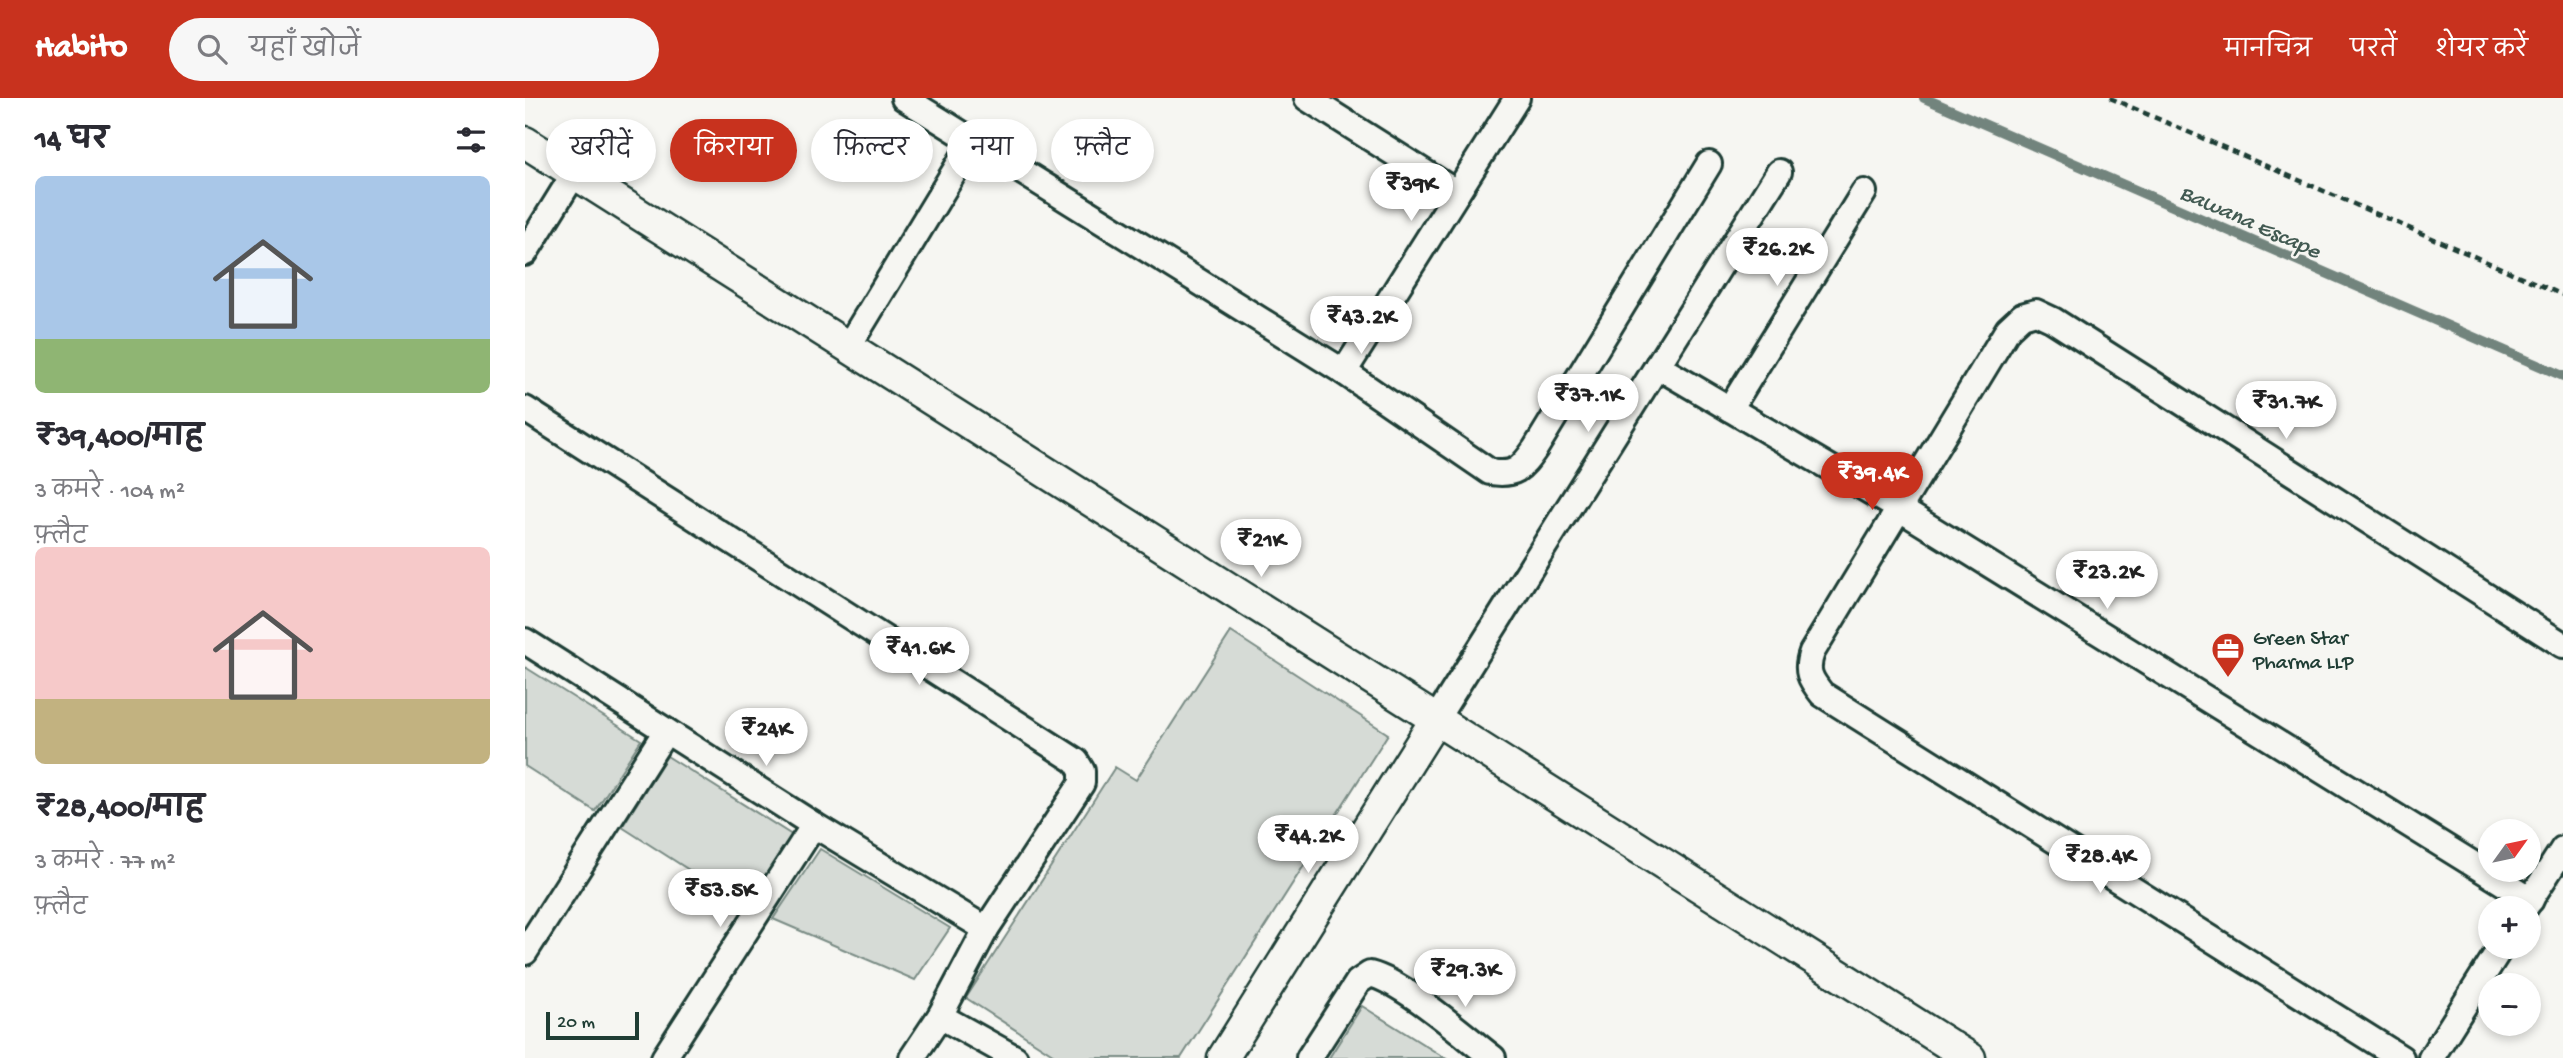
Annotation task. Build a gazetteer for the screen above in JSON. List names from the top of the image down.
{
  "water": ["Bawana Escape"],
  "places": {
    "office": ["Green Star Pharma LLP"]
  },
  "scale_bar": "20 m",
  "north": "top right",
  "page": {
    "header": "Habito",
    "search": "यहाँ खोजें",
    "nav": ["मानचित्र", "परतें", "शेयर करें"],
    "heading": "14 घर",
    "chip": [
      "खरीदें",
      "किराया",
      "फ़िल्टर",
      "नया",
      "फ़्लैट"
    ],
    "price": [
      "₹39K",
      "₹26.2K",
      "₹43.2K",
      "₹37.1K",
      "₹31.7K",
      "₹39.4K",
      "₹21K",
      "₹23.2K",
      "₹41.6K",
      "₹24K",
      "₹44.2K",
      "₹28.4K",
      "₹53.5K",
      "₹29.3K"
    ],
    "list": [
      {
        "name": "₹39,400/माह",
        "note": "3 कमरे · 104 m² · फ़्लैट"
      },
      {
        "name": "₹28,400/माह",
        "note": "3 कमरे · 77 m² · फ़्लैट"
      }
    ],
    "map_buttons": ["+", "−"],
    "scale": "20 m"
  }
}
